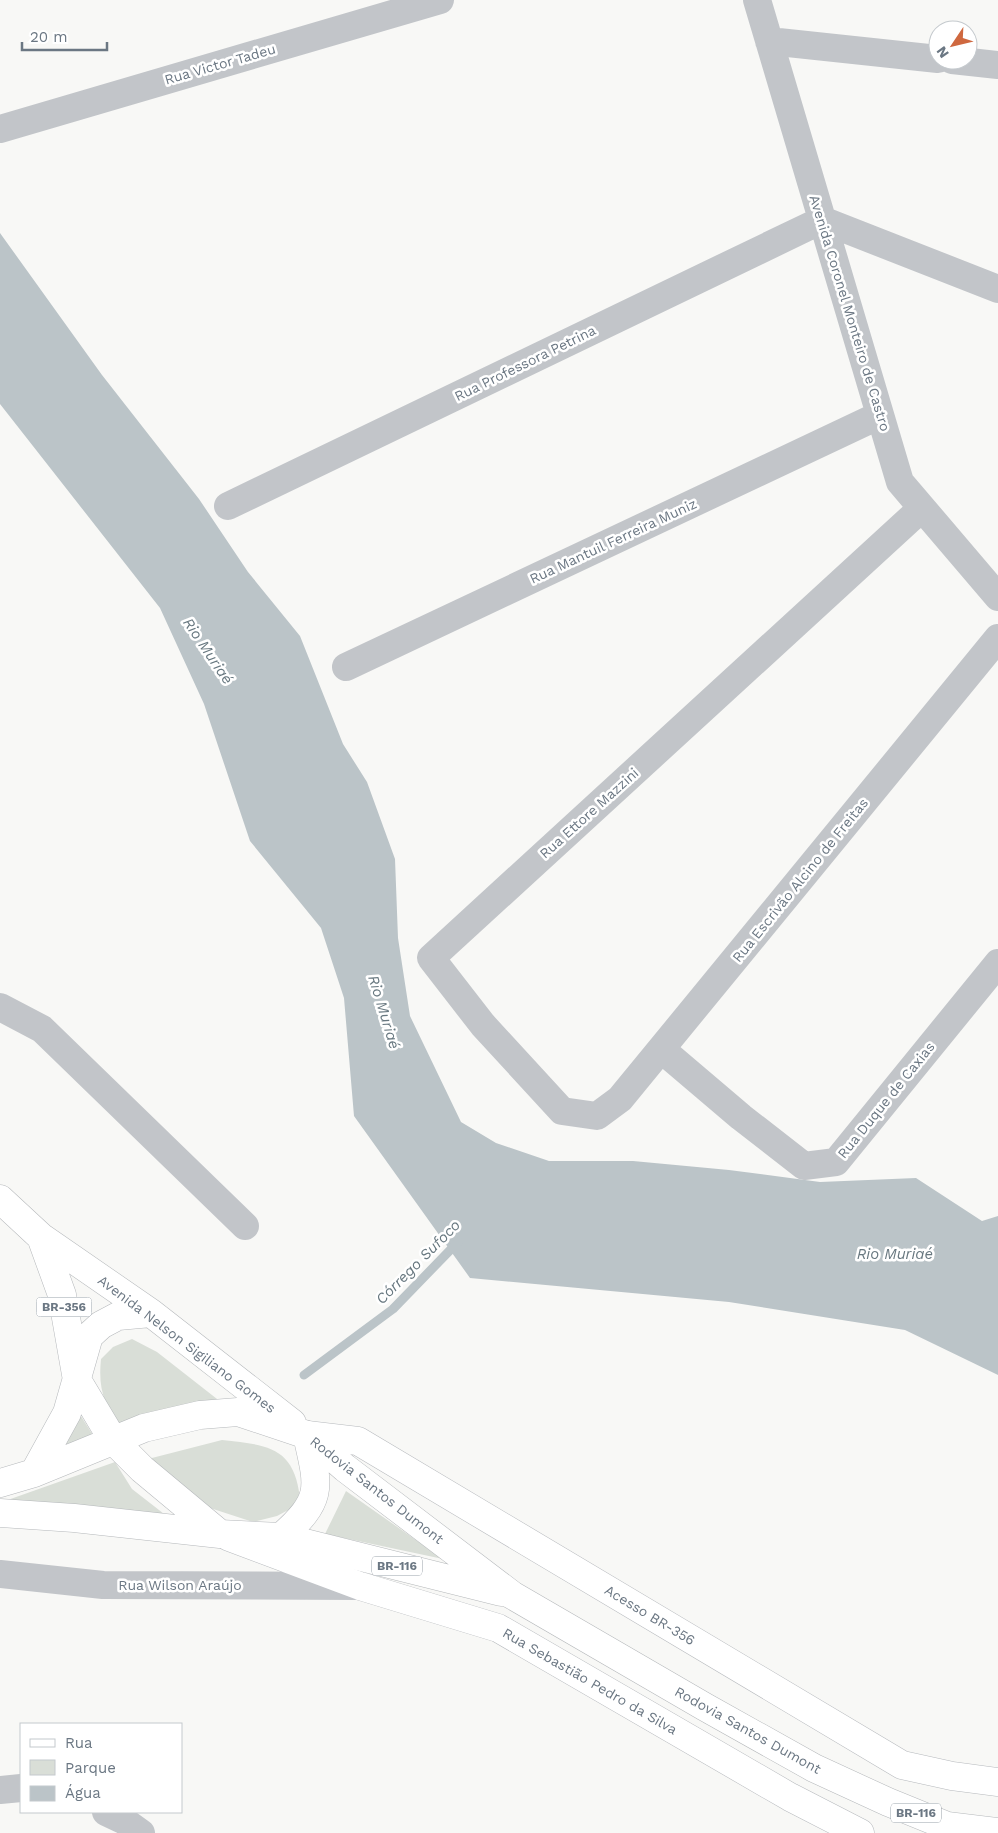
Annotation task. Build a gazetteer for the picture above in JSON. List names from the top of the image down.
{
  "streets": {
    "main road": [
      "BR-356",
      "Avenida Nelson Sigiliano Gomes",
      "Rodovia Santos Dumont",
      "BR-116",
      "Acesso BR-356",
      "Rua Sebastião Pedro da Silva"
    ],
    "street": [
      "Rua Victor Tadeu",
      "Avenida Coronel Monteiro de Castro",
      "Rua Professora Petrina",
      "Rua Mantuil Ferreira Muniz",
      "Rua Ettore Mazzini",
      "Rua Escrivão Alcino de Freitas",
      "Rua Duque de Caxias",
      "Rua Wilson Araújo"
    ]
  },
  "crossings": [
    ["Avenida Coronel Monteiro de Castro", "Rua Professora Petrina"],
    ["Avenida Coronel Monteiro de Castro", "Rua Mantuil Ferreira Muniz"],
    ["Avenida Coronel Monteiro de Castro", "Rua Ettore Mazzini"],
    ["Rua Ettore Mazzini", "Rua Escrivão Alcino de Freitas"],
    ["Rua Escrivão Alcino de Freitas", "Rua Duque de Caxias"],
    ["BR-356", "Avenida Nelson Sigiliano Gomes"],
    ["BR-356", "Rodovia Santos Dumont"],
    ["BR-356", "Rua Sebastião Pedro da Silva"],
    ["Avenida Nelson Sigiliano Gomes", "Rodovia Santos Dumont"],
    ["Avenida Nelson Sigiliano Gomes", "Acesso BR-356"],
    ["Rodovia Santos Dumont", "Acesso BR-356"],
    ["Rodovia Santos Dumont", "Rua Sebastião Pedro da Silva"],
    ["Rua Wilson Araújo", "Rua Sebastião Pedro da Silva"]
  ],
  "water": ["Rio Muriaé", "Córrego Sufoco"],
  "legend": ["Rua", "Parque", "Água"],
  "scale_bar": "20 m",
  "north": "bottom left"
}
